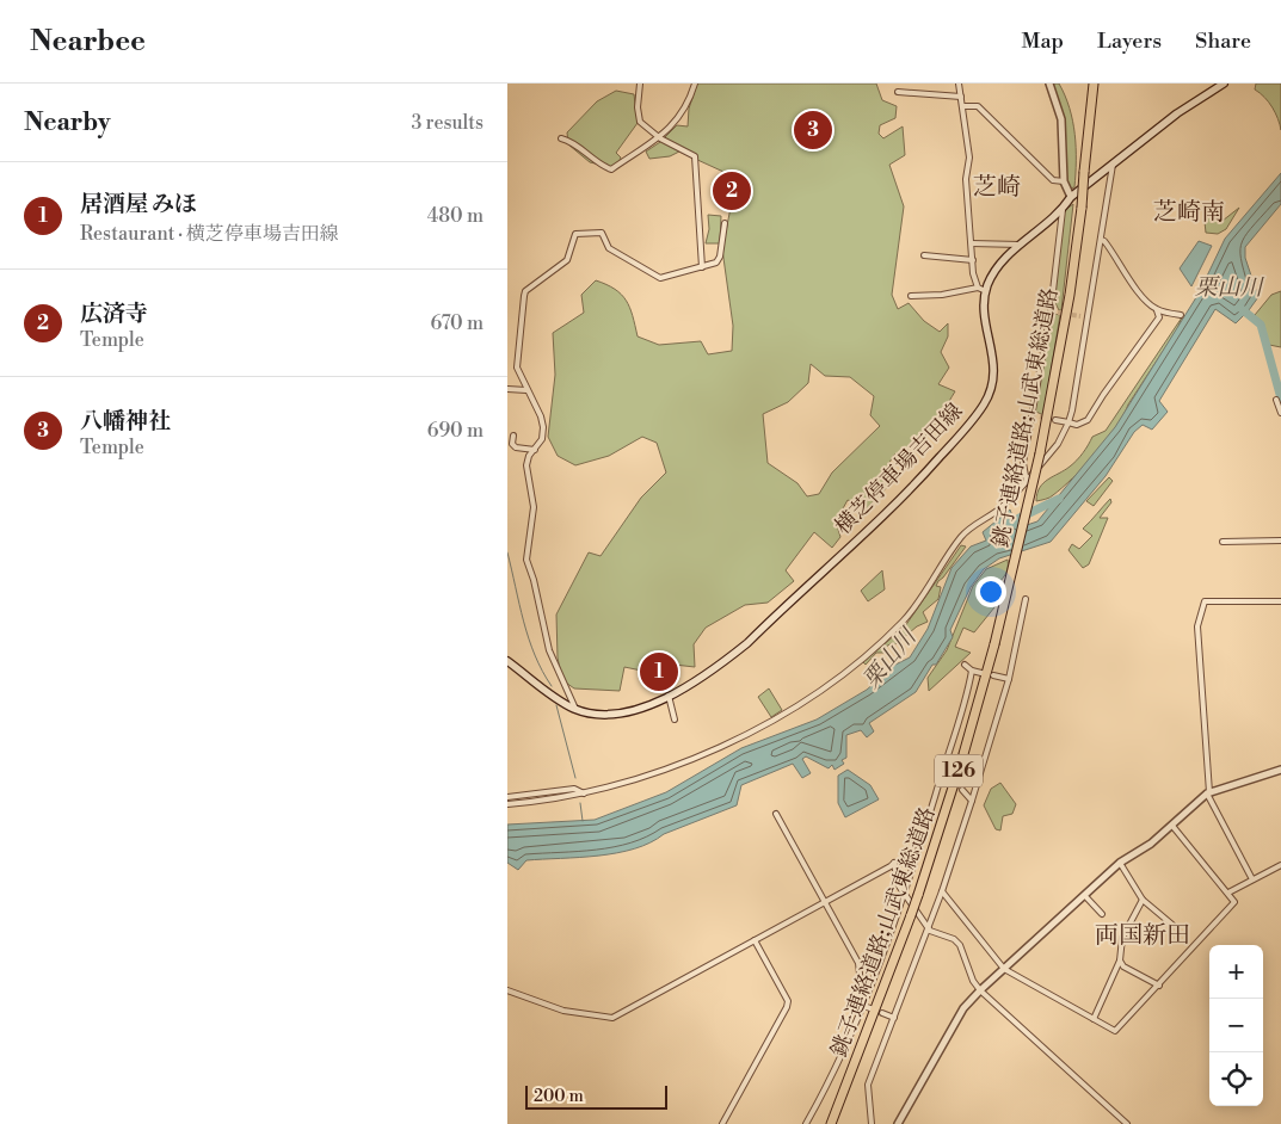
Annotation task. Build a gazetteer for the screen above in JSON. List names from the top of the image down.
{
  "streets": {
    "highway": ["銚子連絡道路;山武東総道路", "126"],
    "main road": ["横芝停車場吉田線"]
  },
  "districts": ["芝崎", "芝崎南", "両国新田"],
  "water": ["栗山川"],
  "scale_bar": "200 m",
  "page": {
    "header": "Nearbee",
    "nav": ["Map", "Layers", "Share"],
    "heading": ["Nearby", "3 results"],
    "pins": ["3", "2", "1"],
    "list": [
      {
        "mark": "1",
        "name": "居酒屋 みほ",
        "note": "Restaurant · 横芝停車場吉田線",
        "value": "480 m"
      },
      {
        "mark": "2",
        "name": "広済寺",
        "note": "Temple",
        "value": "670 m"
      },
      {
        "mark": "3",
        "name": "八幡神社",
        "note": "Temple",
        "value": "690 m"
      }
    ],
    "map_buttons": ["+", "−"],
    "scale": "200 m"
  }
}
